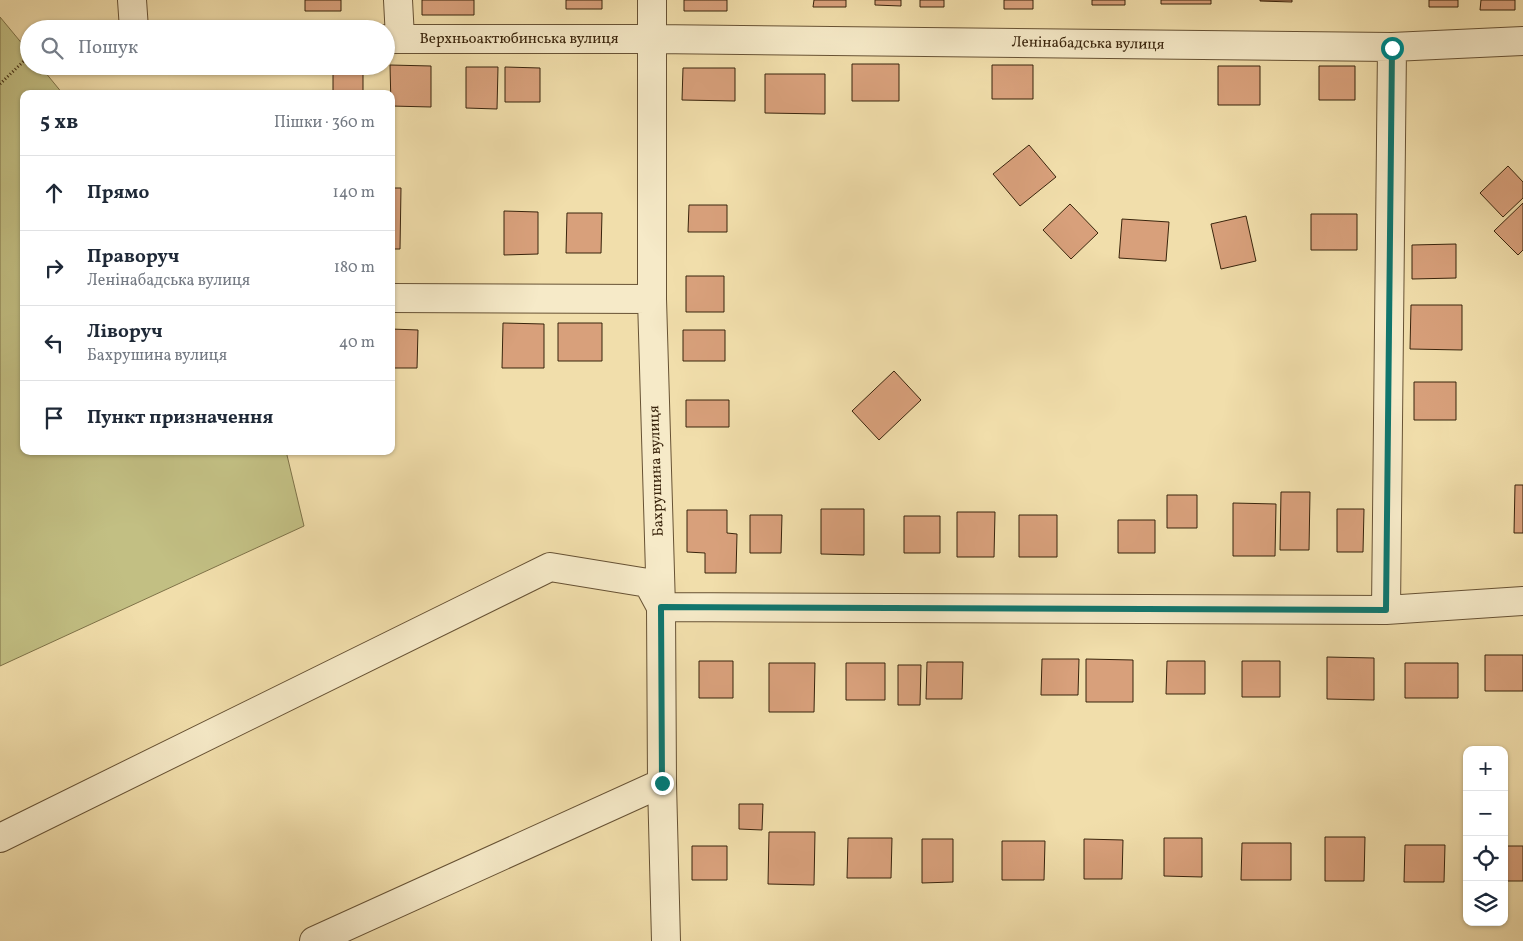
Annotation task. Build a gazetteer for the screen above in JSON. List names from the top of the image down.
{
  "streets": {
    "street": ["Верхньоактюбинська вулиця", "Ленінабадська вулиця", "Бахрушина вулиця"]
  },
  "crossings": [
    ["Верхньоактюбинська вулиця", "Ленінабадська вулиця"],
    ["Верхньоактюбинська вулиця", "Бахрушина вулиця"],
    ["Ленінабадська вулиця", "Бахрушина вулиця"]
  ],
  "page": {
    "search": "Пошук",
    "heading": ["5 хв", "Пішки · 360 m"],
    "list": [
      ["Прямо", "140 m"],
      ["Праворуч", "Ленінабадська вулиця", "180 m"],
      ["Ліворуч", "Бахрушина вулиця", "40 m"],
      "Пункт призначення"
    ],
    "map_buttons": ["+", "−"]
  }
}
